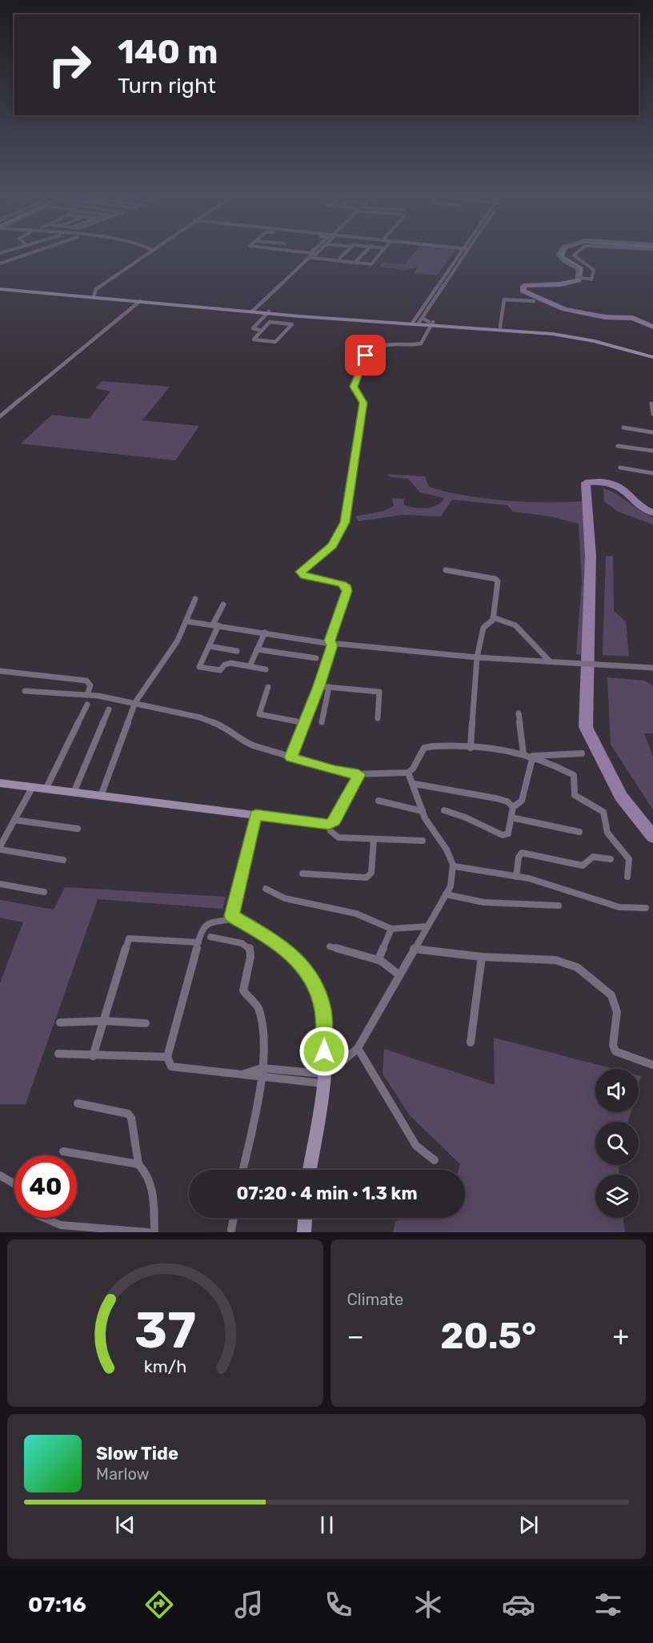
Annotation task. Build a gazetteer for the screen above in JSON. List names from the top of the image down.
{
  "page": {
    "turn": ["140 m", "Turn right"],
    "limit": "40",
    "trip": "07:20 · 4 min · 1.3 km",
    "tile": "Climate",
    "heat": ["−", "20.5°", "+"],
    "song": ["Slow Tide", "Marlow"],
    "tabs": "07:16",
    "gauge": ["37", "km/h"]
  }
}
